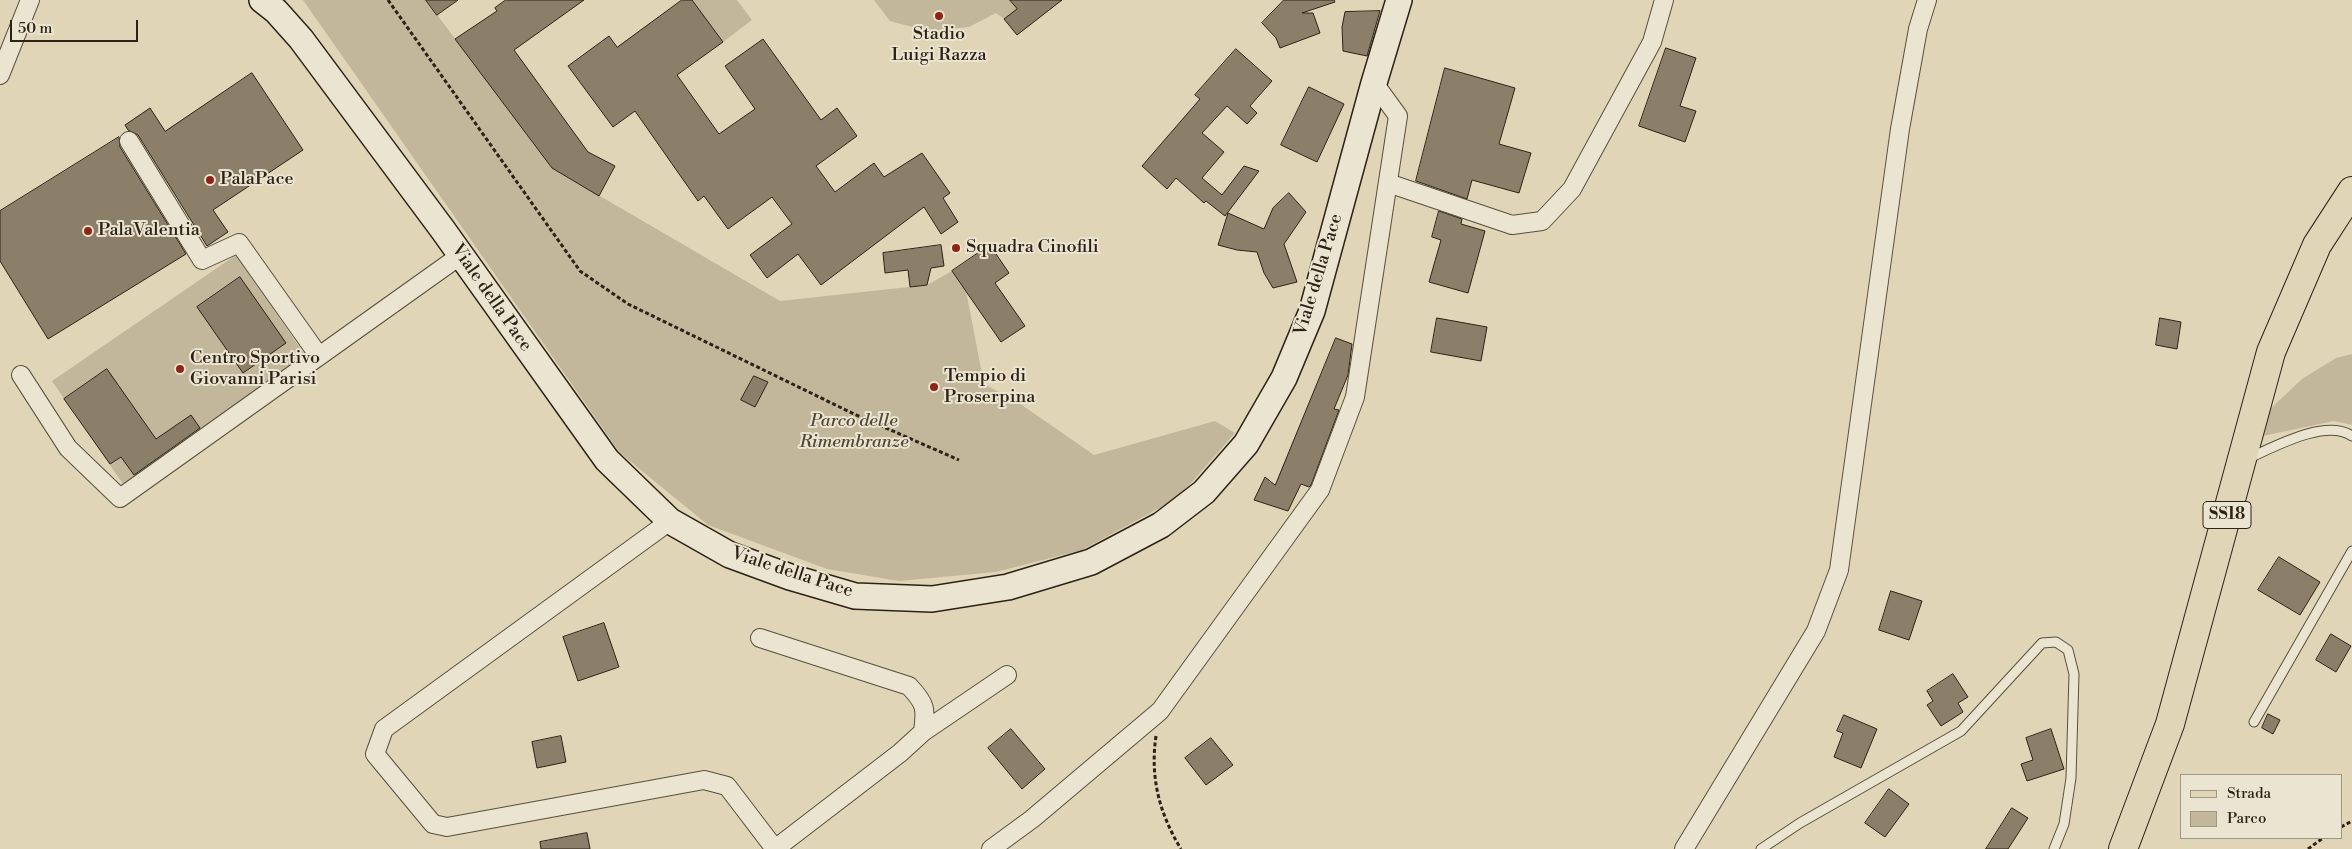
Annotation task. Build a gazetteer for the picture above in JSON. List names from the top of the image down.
{
  "streets": {
    "main road": ["Viale della Pace", "SS18"]
  },
  "parks": ["Parco delle Rimembranze"],
  "places": [
    "Stadio Luigi Razza",
    "PalaPace",
    "PalaValentia",
    "Squadra Cinofili",
    "Centro Sportivo Giovanni Parisi",
    "Tempio di Proserpina"
  ],
  "legend": ["Strada", "Parco"],
  "scale_bar": "50 m"
}
